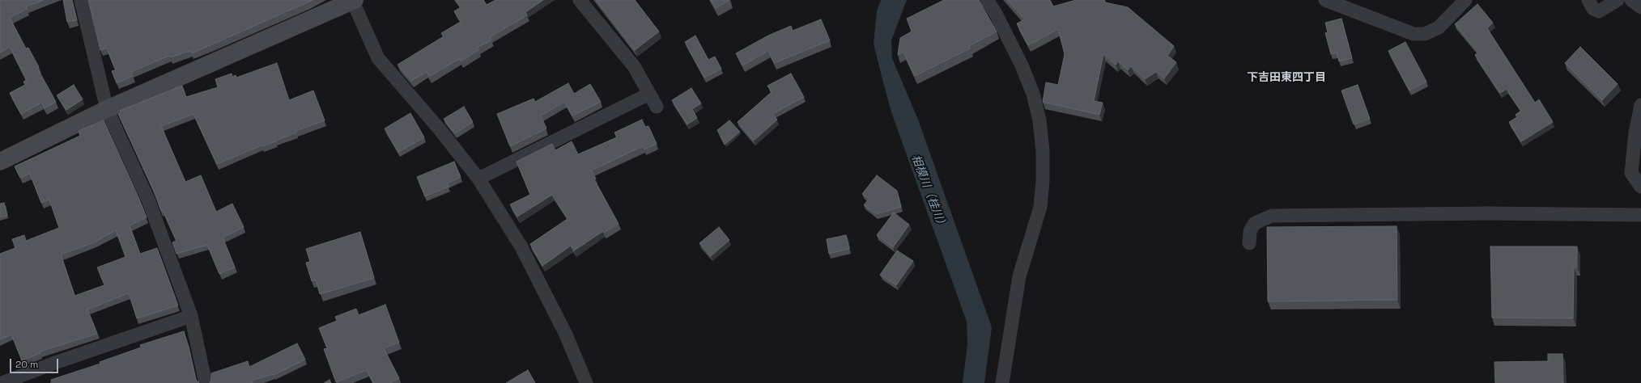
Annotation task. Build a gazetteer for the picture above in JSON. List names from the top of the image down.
{
  "districts": ["下吉田東四丁目"],
  "water": ["相模川（桂川）"],
  "scale_bar": "20 m"
}
